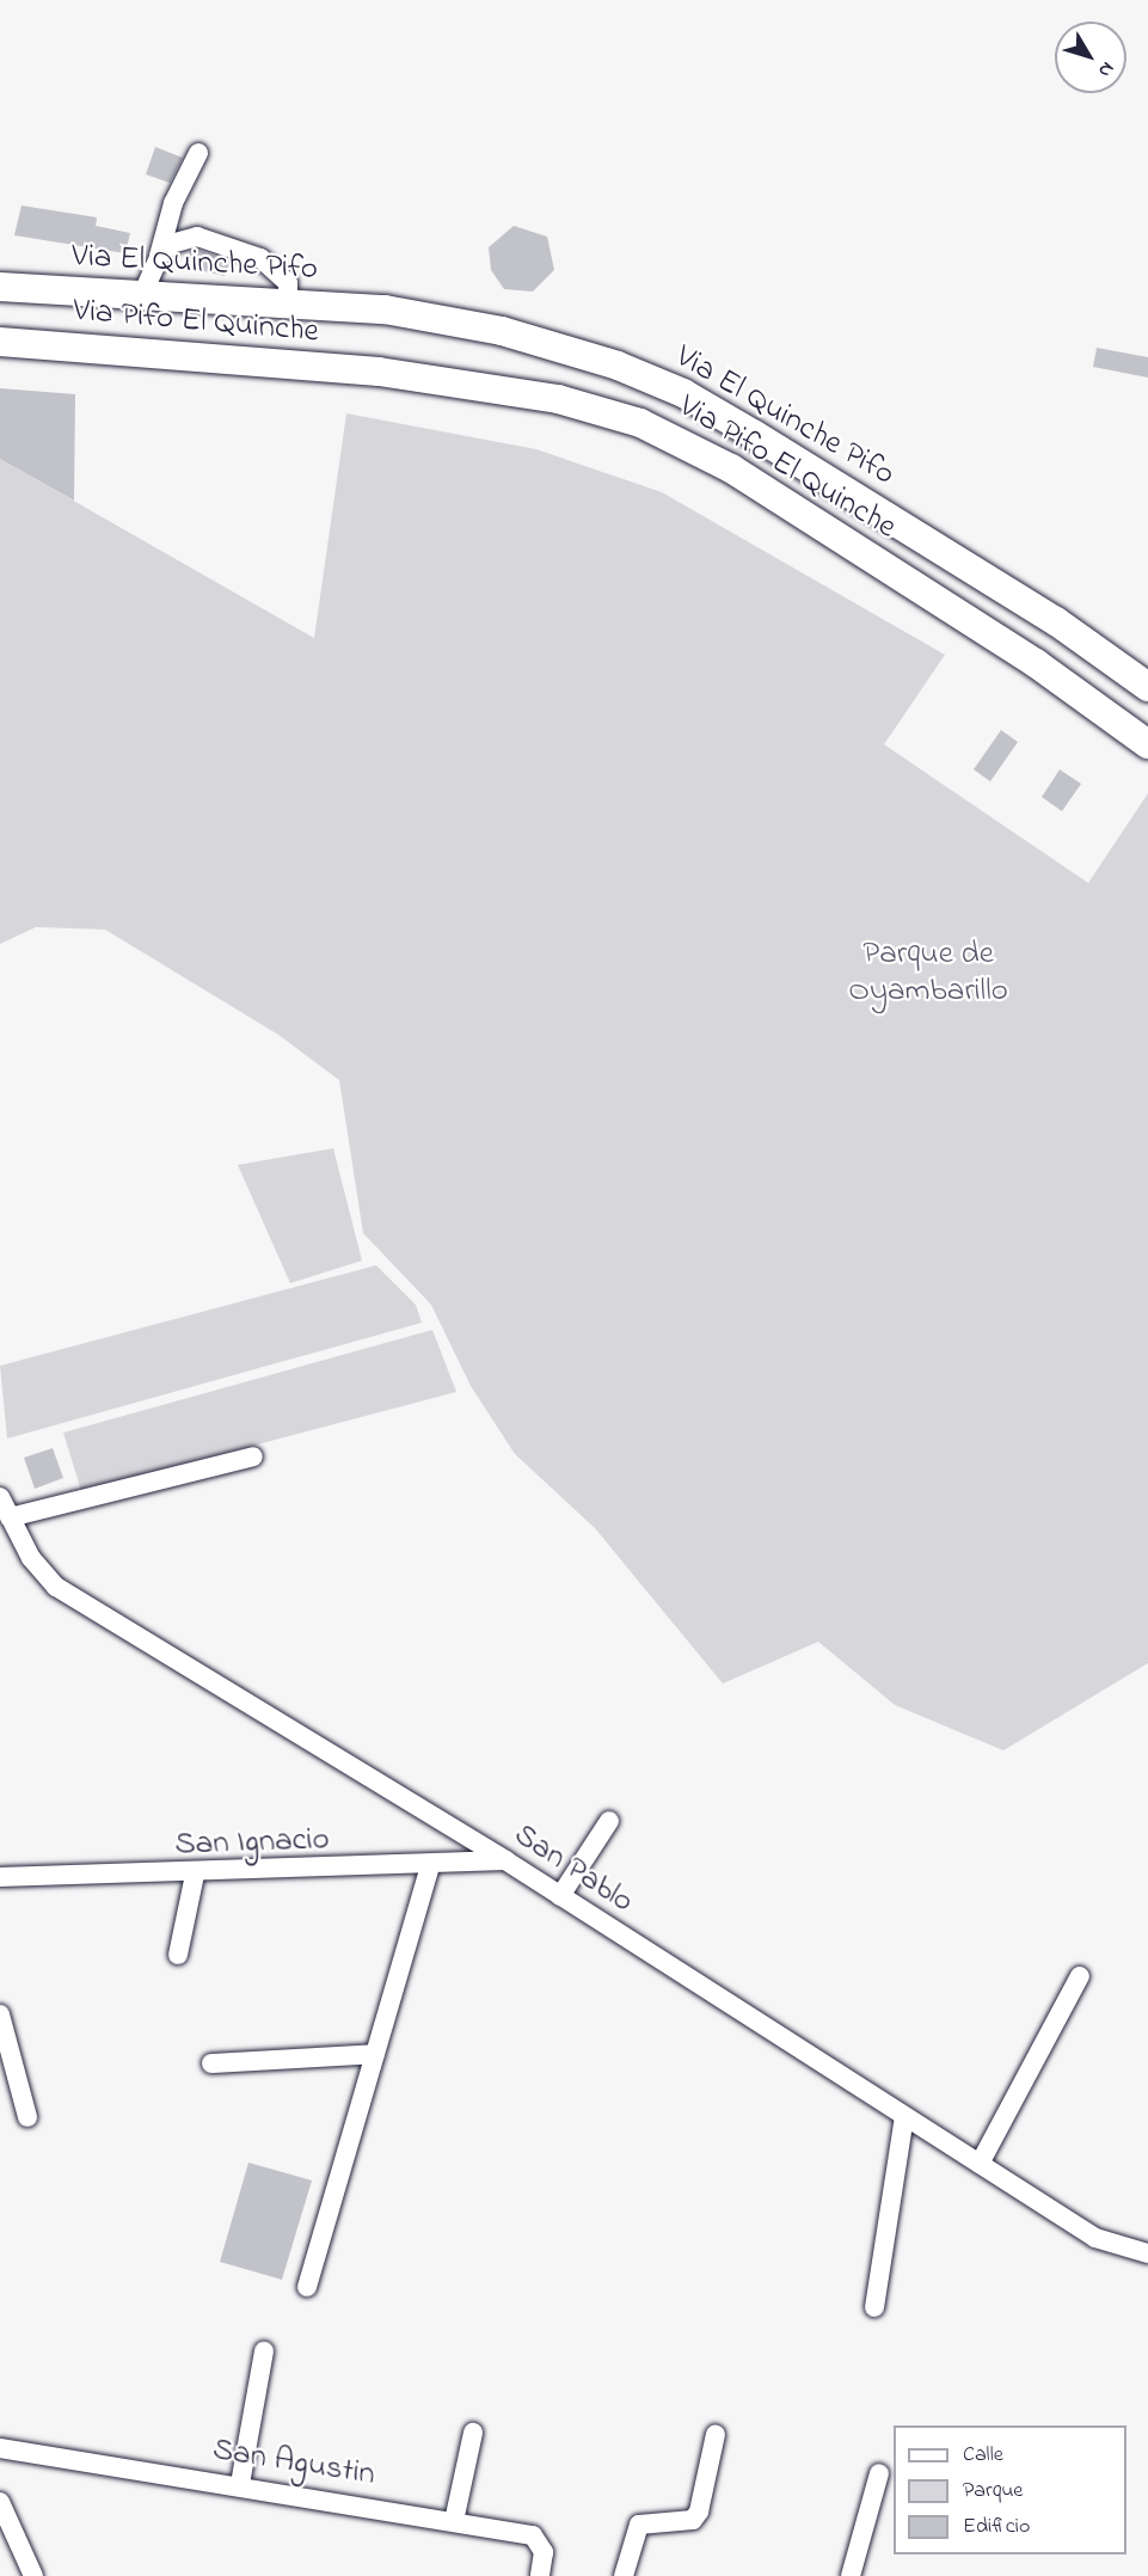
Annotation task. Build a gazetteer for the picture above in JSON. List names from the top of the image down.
{
  "streets": {
    "highway": ["Via El Quinche Pifo", "Via Pifo El Quinche"],
    "street": ["San Ignacio", "San Pablo", "San Agustin"]
  },
  "crossings": [
    ["San Ignacio", "San Pablo"]
  ],
  "parks": ["Parque de Oyambarillo"],
  "legend": ["Calle", "Parque", "Edificio"],
  "north": "bottom right"
}
